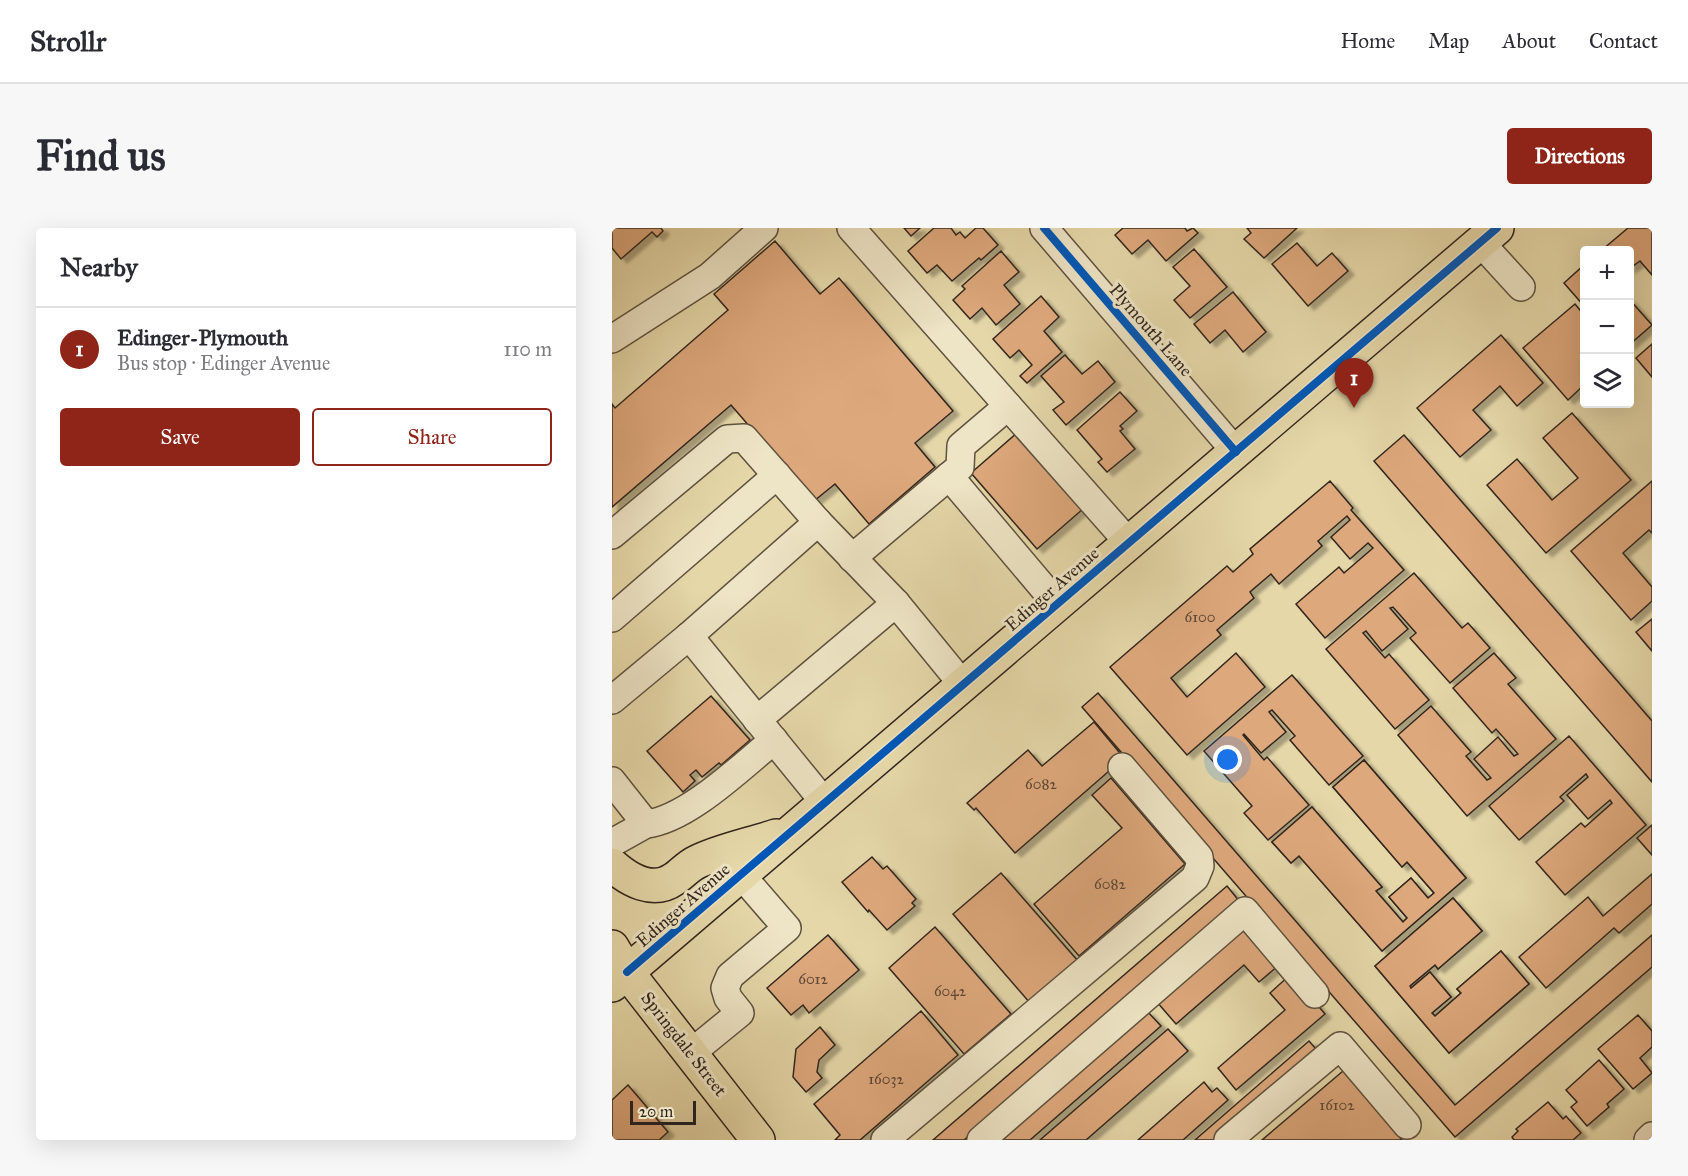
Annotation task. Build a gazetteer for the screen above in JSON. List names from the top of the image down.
{
  "streets": {
    "main road": ["Edinger Avenue", "Springdale Street"],
    "street": ["Plymouth Lane"]
  },
  "crossings": [
    ["Plymouth Lane", "Edinger Avenue"],
    ["Edinger Avenue", "Springdale Street"]
  ],
  "house_numbers": [
    "6100",
    "6082",
    "6082",
    "6012",
    "6042",
    "16032",
    "16102"
  ],
  "scale_bar": "20 m",
  "page": {
    "header": "Strollr",
    "nav": [
      "Home",
      "Map",
      "About",
      "Contact"
    ],
    "buttons": [
      "Directions",
      ["Save", "Share"]
    ],
    "title": "Find us",
    "heading": "Nearby",
    "map_buttons": ["+", "−"],
    "list": [
      {
        "mark": "1",
        "name": "Edinger-Plymouth",
        "note": "Bus stop · Edinger Avenue",
        "value": "110 m"
      }
    ],
    "pins": "1",
    "scale": "20 m"
  }
}
